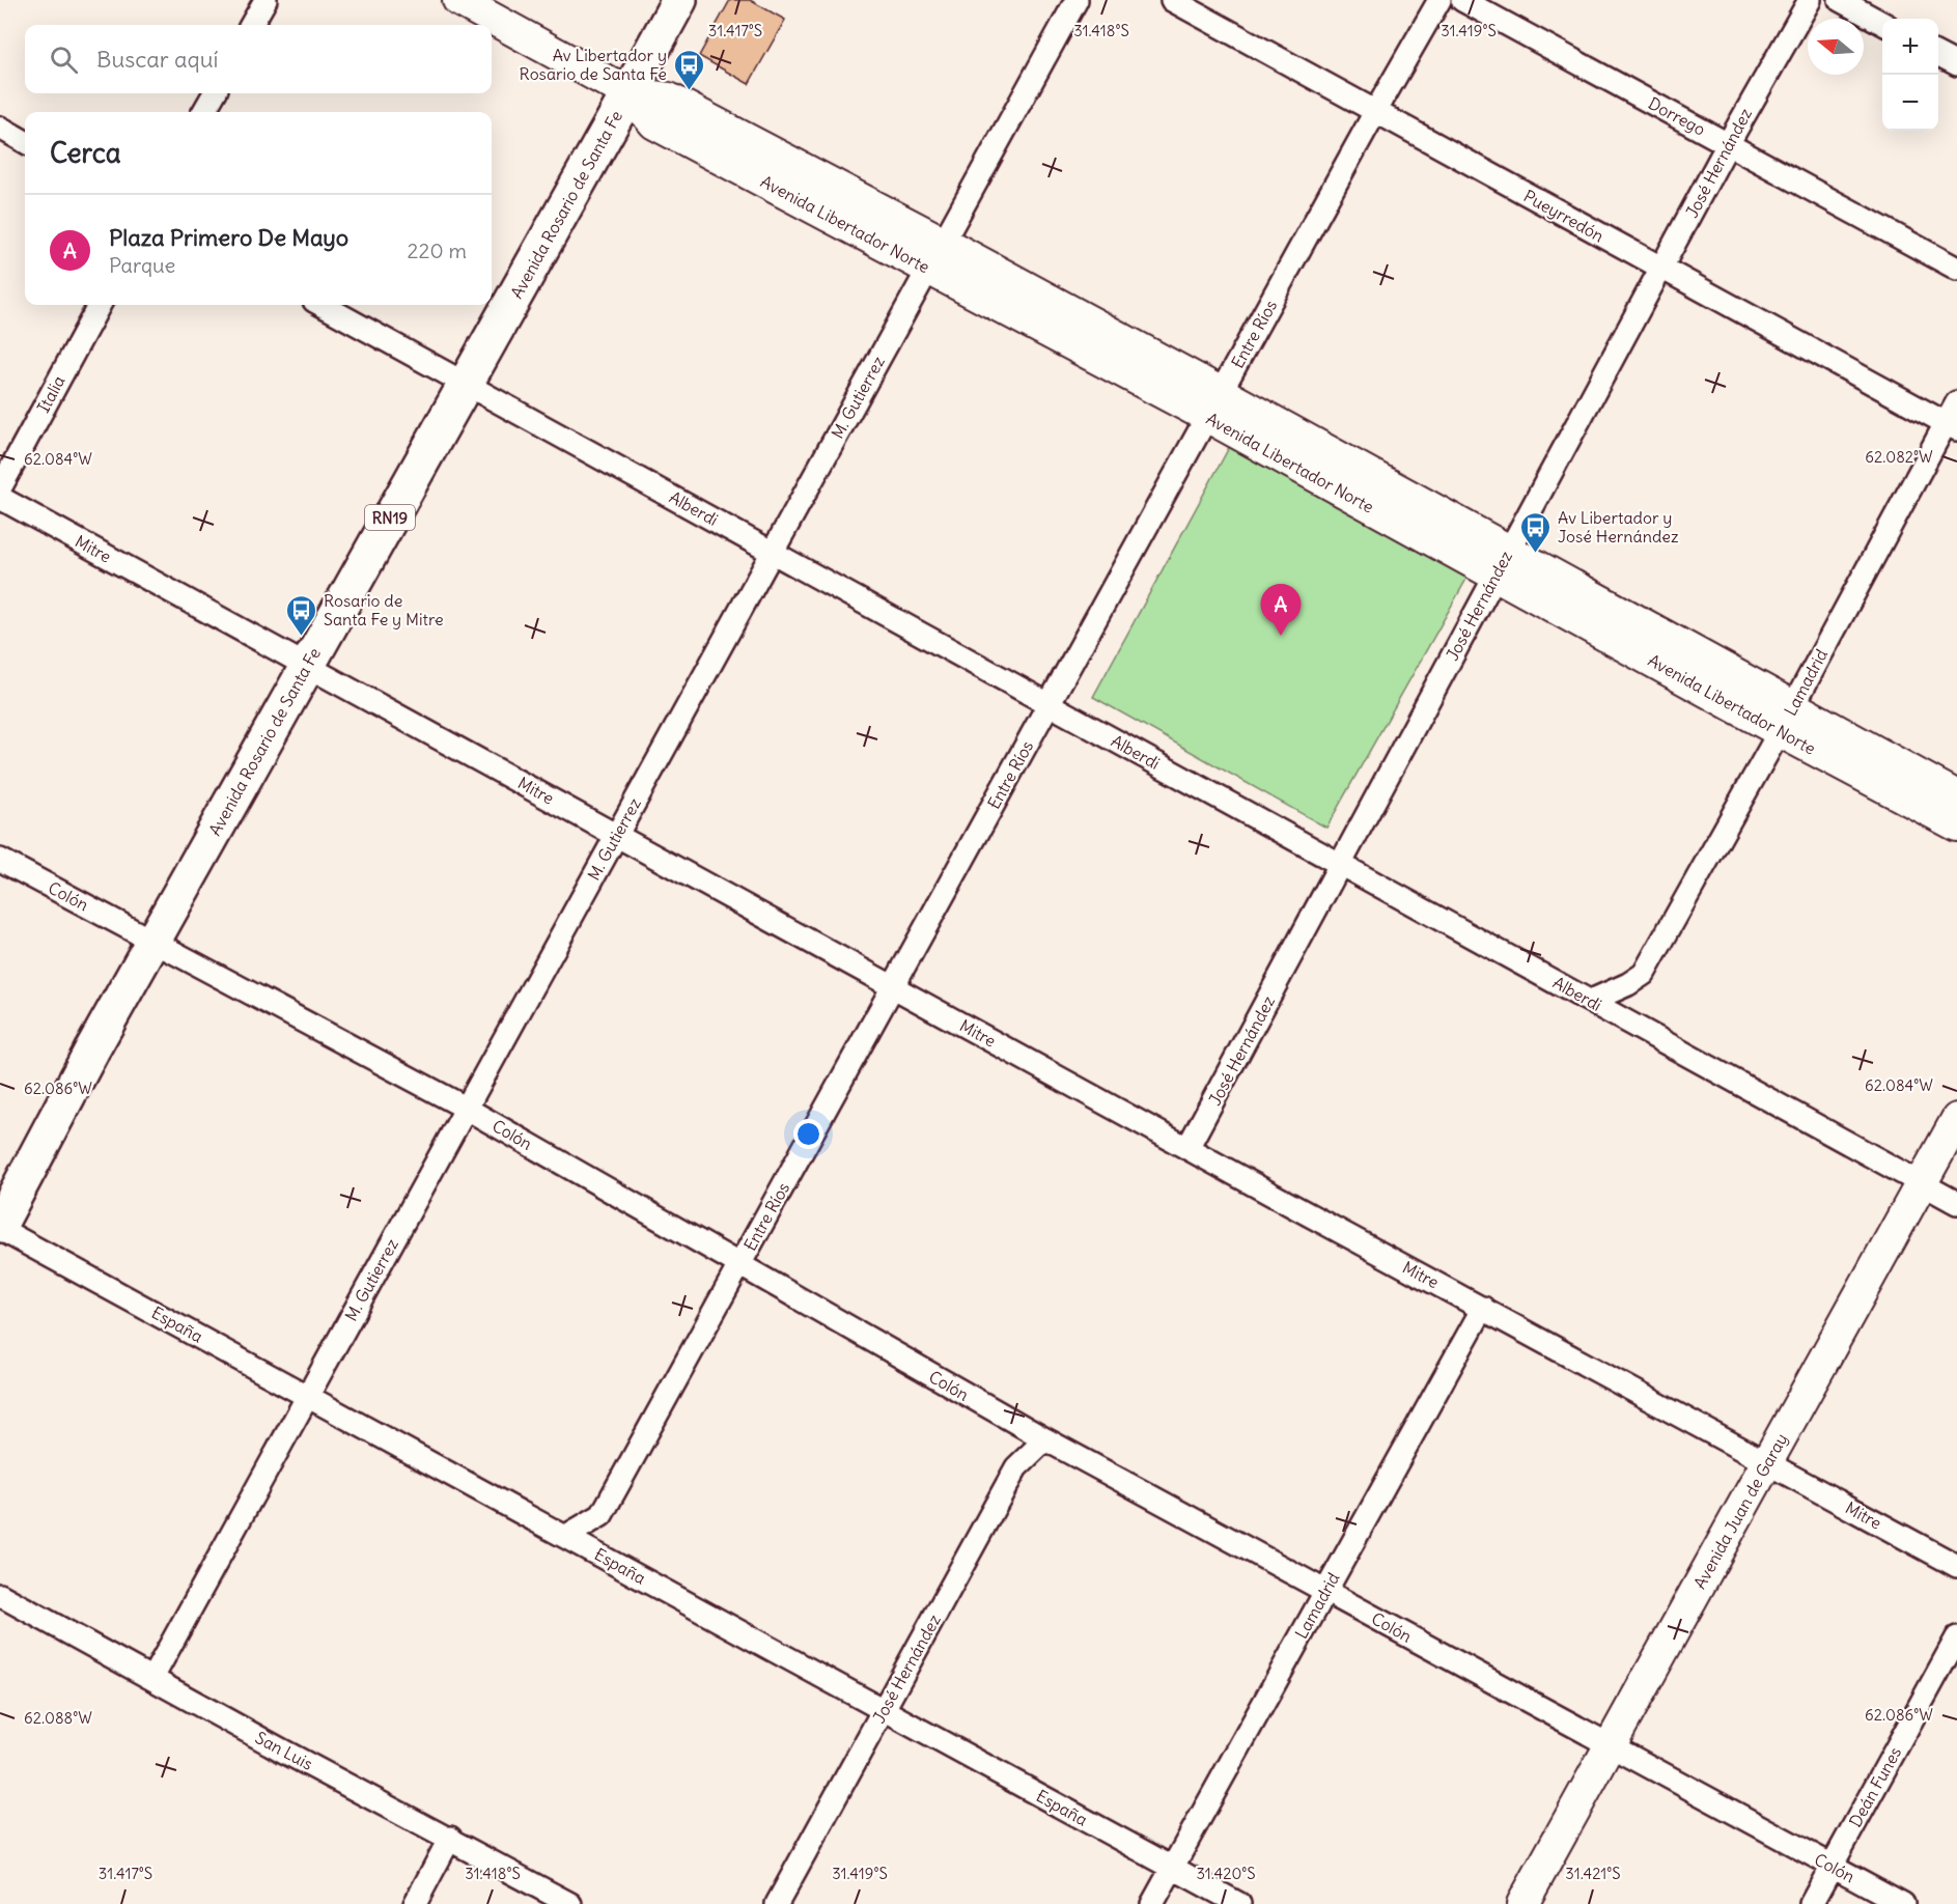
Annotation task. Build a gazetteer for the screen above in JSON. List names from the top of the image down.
{
  "streets": {
    "main road": [
      "Avenida Rosario de Santa Fe",
      "Avenida Libertador Norte",
      "RN19",
      "Avenida Juan de Garay"
    ],
    "street": [
      "Dorrego",
      "José Hernández",
      "Pueyrredón",
      "Entre Ríos",
      "Italia",
      "M. Gutierrez",
      "Alberdi",
      "Mitre",
      "Lamadrid",
      "Colón",
      "España",
      "San Luis",
      "Deán Funes"
    ]
  },
  "crossings": [
    ["Dorrego", "José Hernández"],
    ["José Hernández", "Pueyrredón"],
    ["José Hernández", "Avenida Libertador Norte"],
    ["José Hernández", "Alberdi"],
    ["José Hernández", "Mitre"],
    ["José Hernández", "Colón"],
    ["José Hernández", "España"],
    ["Avenida Rosario de Santa Fe", "Avenida Libertador Norte"],
    ["Avenida Rosario de Santa Fe", "Alberdi"],
    ["Avenida Rosario de Santa Fe", "Mitre"],
    ["Avenida Rosario de Santa Fe", "Colón"],
    ["Avenida Rosario de Santa Fe", "España"],
    ["Pueyrredón", "Entre Ríos"],
    ["Pueyrredón", "Lamadrid"],
    ["Avenida Libertador Norte", "Entre Ríos"],
    ["Avenida Libertador Norte", "M. Gutierrez"],
    ["Avenida Libertador Norte", "Lamadrid"],
    ["Entre Ríos", "Alberdi"],
    ["Entre Ríos", "Mitre"],
    ["Entre Ríos", "Colón"],
    ["Entre Ríos", "España"],
    ["M. Gutierrez", "Alberdi"],
    ["M. Gutierrez", "Mitre"],
    ["M. Gutierrez", "Colón"],
    ["M. Gutierrez", "España"],
    ["M. Gutierrez", "San Luis"],
    ["Alberdi", "Lamadrid"],
    ["Alberdi", "Avenida Juan de Garay"],
    ["Mitre", "Lamadrid"],
    ["Mitre", "Avenida Juan de Garay"],
    ["Lamadrid", "Colón"],
    ["Lamadrid", "España"],
    ["Colón", "Avenida Juan de Garay"],
    ["Colón", "Deán Funes"]
  ],
  "places": {
    "bus stop": ["Av Libertador y Rosario de Santa Fe", "Av Libertador y José Hernández", "Rosario de Santa Fe y Mitre"]
  },
  "north": "left",
  "page": {
    "map_buttons": ["+", "−"],
    "search": "Buscar aquí",
    "heading": "Cerca",
    "list": [
      {
        "mark": "A",
        "name": "Plaza Primero De Mayo",
        "note": "Parque",
        "value": "220 m"
      }
    ],
    "pins": "A"
  },
  "coordinates": [
    "31.417°S",
    "31.418°S",
    "31.419°S",
    "62.082°W",
    "62.084°W",
    "62.086°W",
    "62.088°W",
    "31.420°S",
    "31.421°S"
  ]
}
